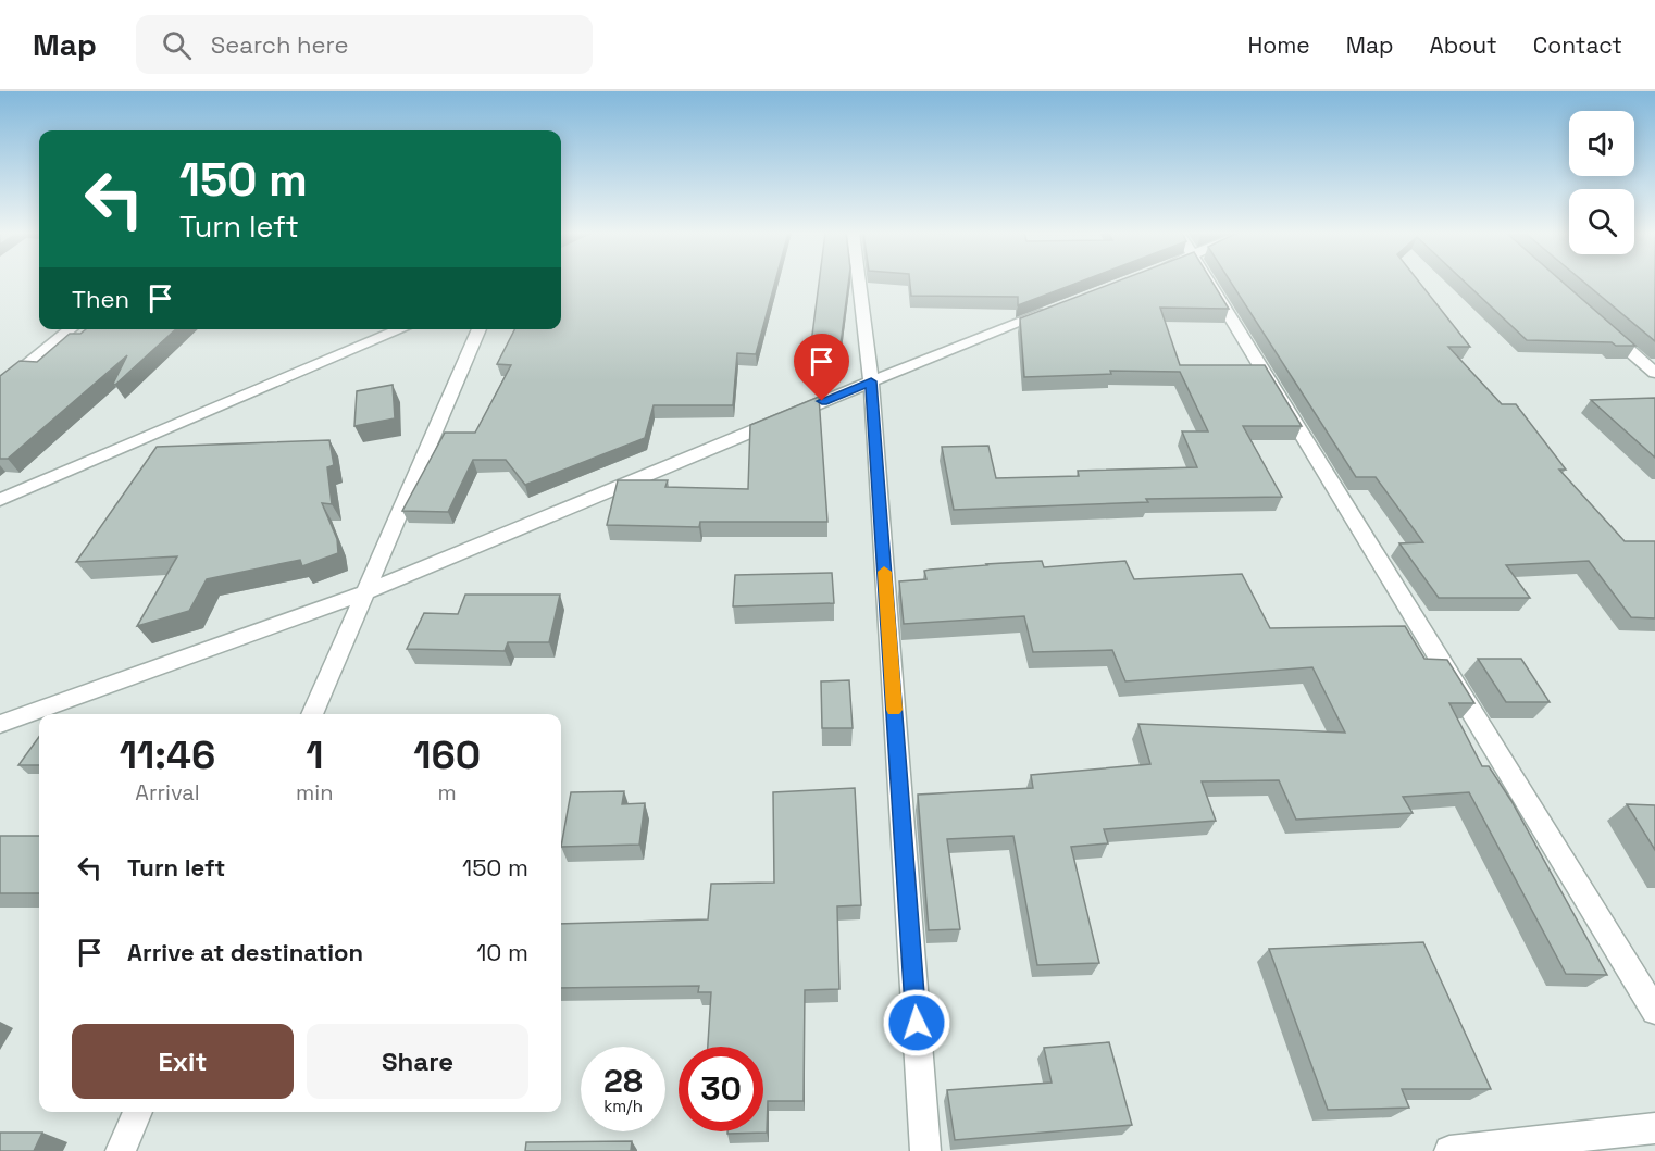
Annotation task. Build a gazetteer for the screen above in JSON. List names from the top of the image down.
{
  "page": {
    "header": "Map",
    "search": "Search here",
    "nav": [
      "Home",
      "Map",
      "About",
      "Contact"
    ],
    "turn": ["150 m", "Turn left"],
    "then": "Then",
    "eta": [
      "11:46",
      "Arrival",
      "1",
      "min",
      "160",
      "m"
    ],
    "list": [
      {
        "name": "Turn left",
        "value": "150 m"
      },
      {
        "name": "Arrive at destination",
        "value": "10 m"
      }
    ],
    "buttons": ["Exit", "Share"],
    "speed": "28 km/h",
    "limit": "30"
  }
}
